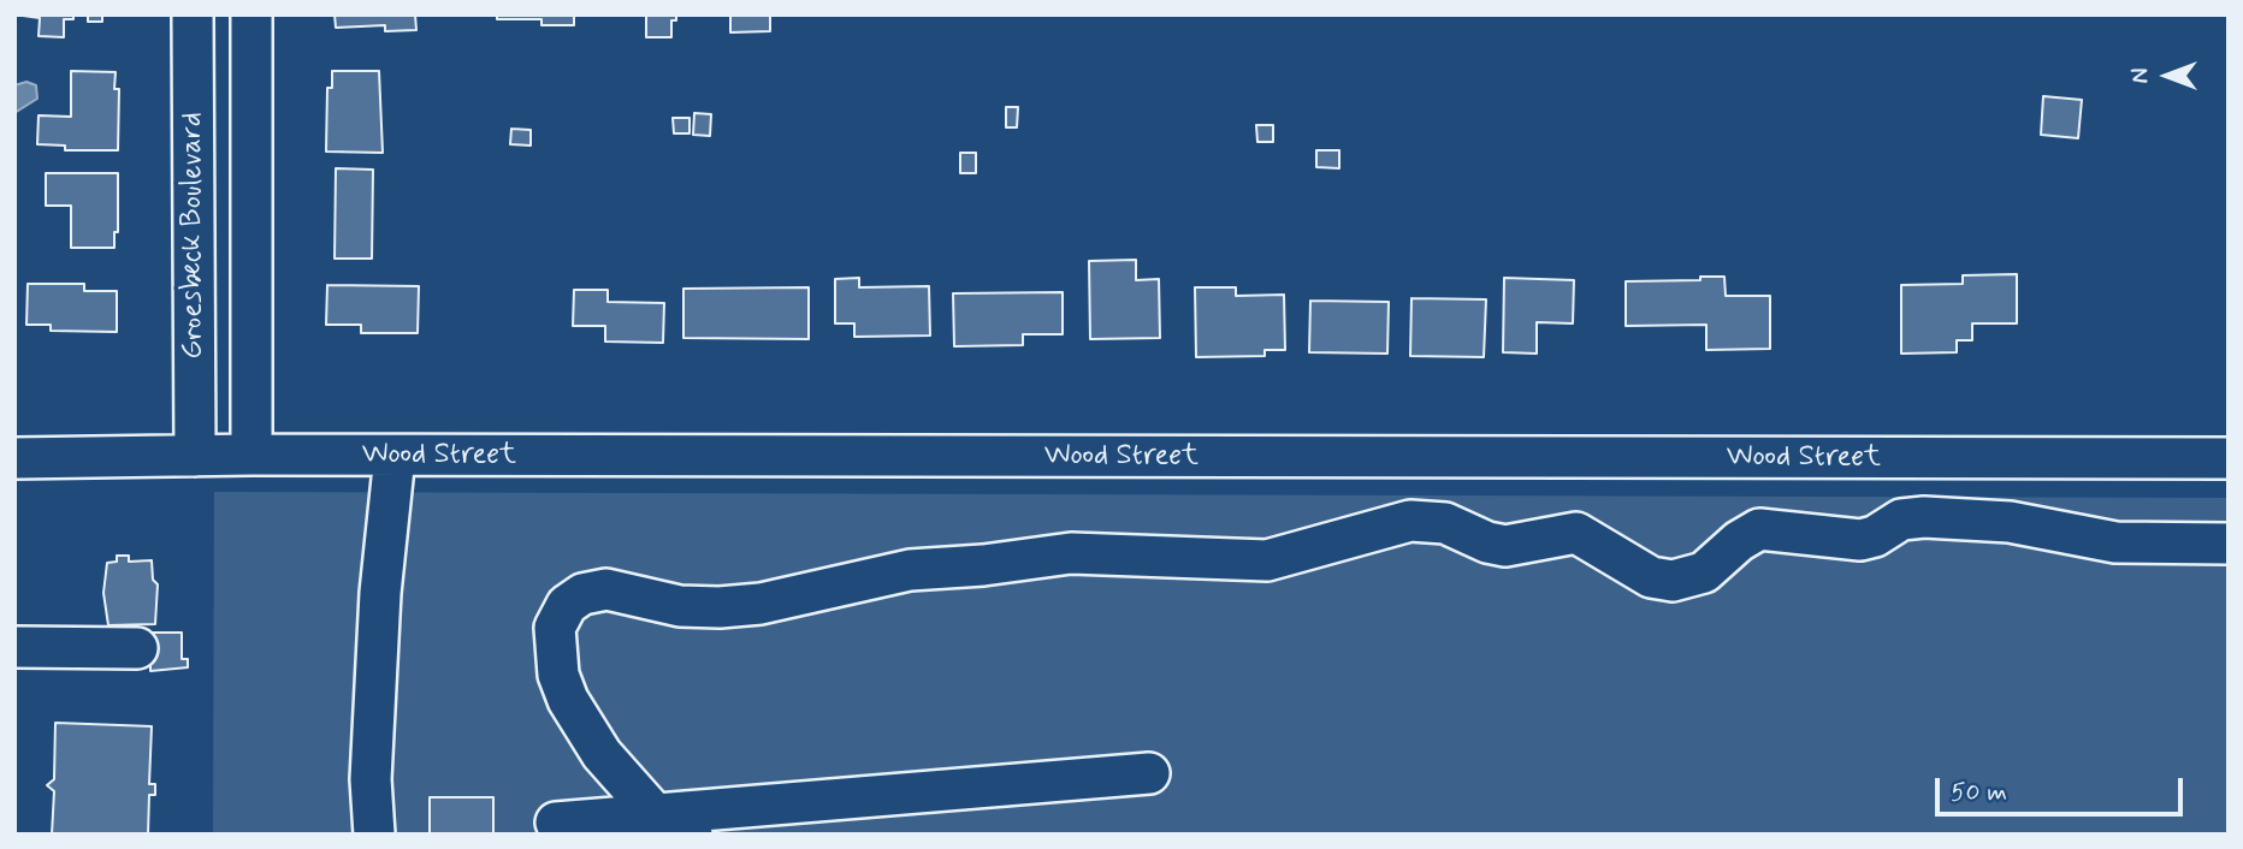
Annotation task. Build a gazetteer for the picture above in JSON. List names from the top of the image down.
{
  "streets": {
    "street": ["Groesbeck Boulevard", "Wood Street"]
  },
  "crossings": [
    ["Groesbeck Boulevard", "Wood Street"]
  ],
  "scale_bar": "50 m",
  "north": "left"
}
